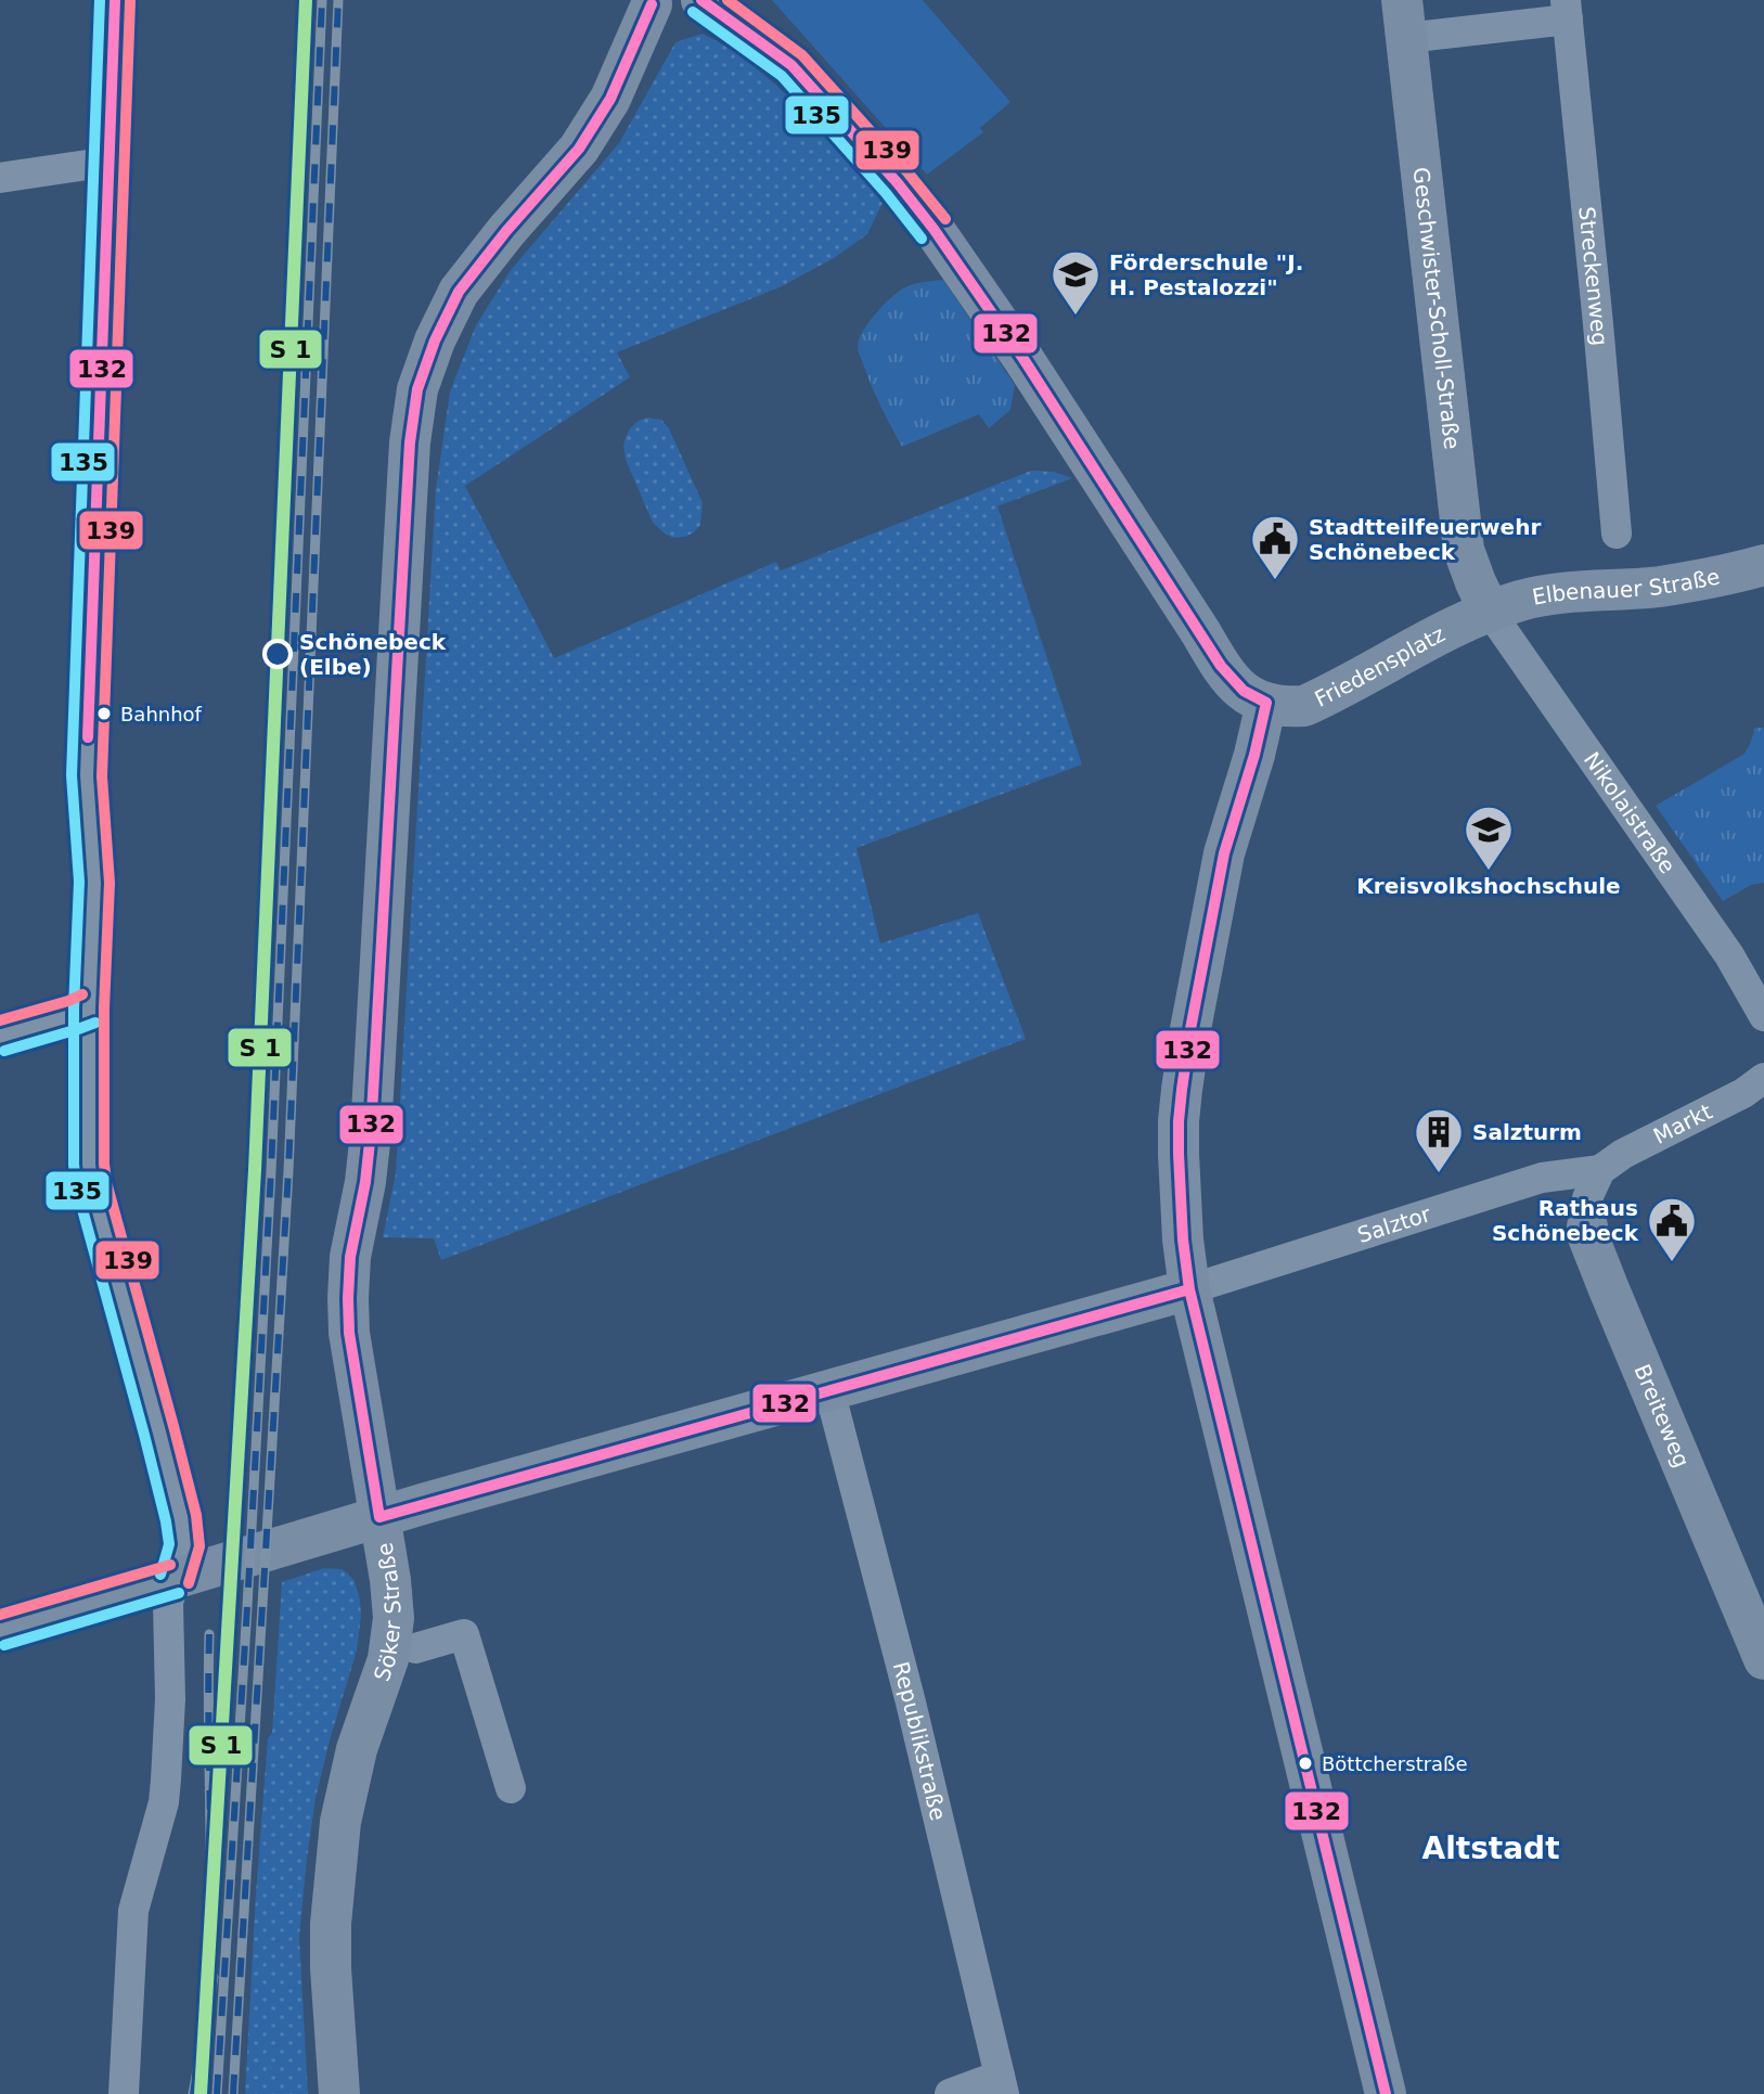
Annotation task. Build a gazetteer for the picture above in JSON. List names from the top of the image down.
{
  "streets": {
    "street": [
      "Streckenweg",
      "Geschwister-Scholl-Straße",
      "Elbenauer Straße",
      "Friedensplatz",
      "Nikolaistraße",
      "Markt",
      "Salztor",
      "Breiteweg",
      "Söker Straße",
      "Republikstraße"
    ]
  },
  "crossings": [
    ["Streckenweg", "Geschwister-Scholl-Straße"],
    ["Geschwister-Scholl-Straße", "Elbenauer Straße"],
    ["Geschwister-Scholl-Straße", "Friedensplatz"],
    ["Geschwister-Scholl-Straße", "Nikolaistraße"],
    ["Elbenauer Straße", "Friedensplatz"],
    ["Elbenauer Straße", "Nikolaistraße"],
    ["Friedensplatz", "Nikolaistraße"],
    ["Markt", "Salztor"],
    ["Markt", "Breiteweg"],
    ["Salztor", "Breiteweg"]
  ],
  "districts": ["Altstadt"],
  "places": {
    "school or university": ["Förderschule \"J. H. Pestalozzi\"", "Kreisvolkshochschule"],
    "public building": ["Stadtteilfeuerwehr Schönebeck", "Rathaus Schönebeck"],
    "other": ["Schönebeck (Elbe)", "Bahnhof", "Böttcherstraße"],
    "building": ["Salzturm"]
  },
  "lines": ["transit line 132", "transit line 135", "transit line 139"]
}
